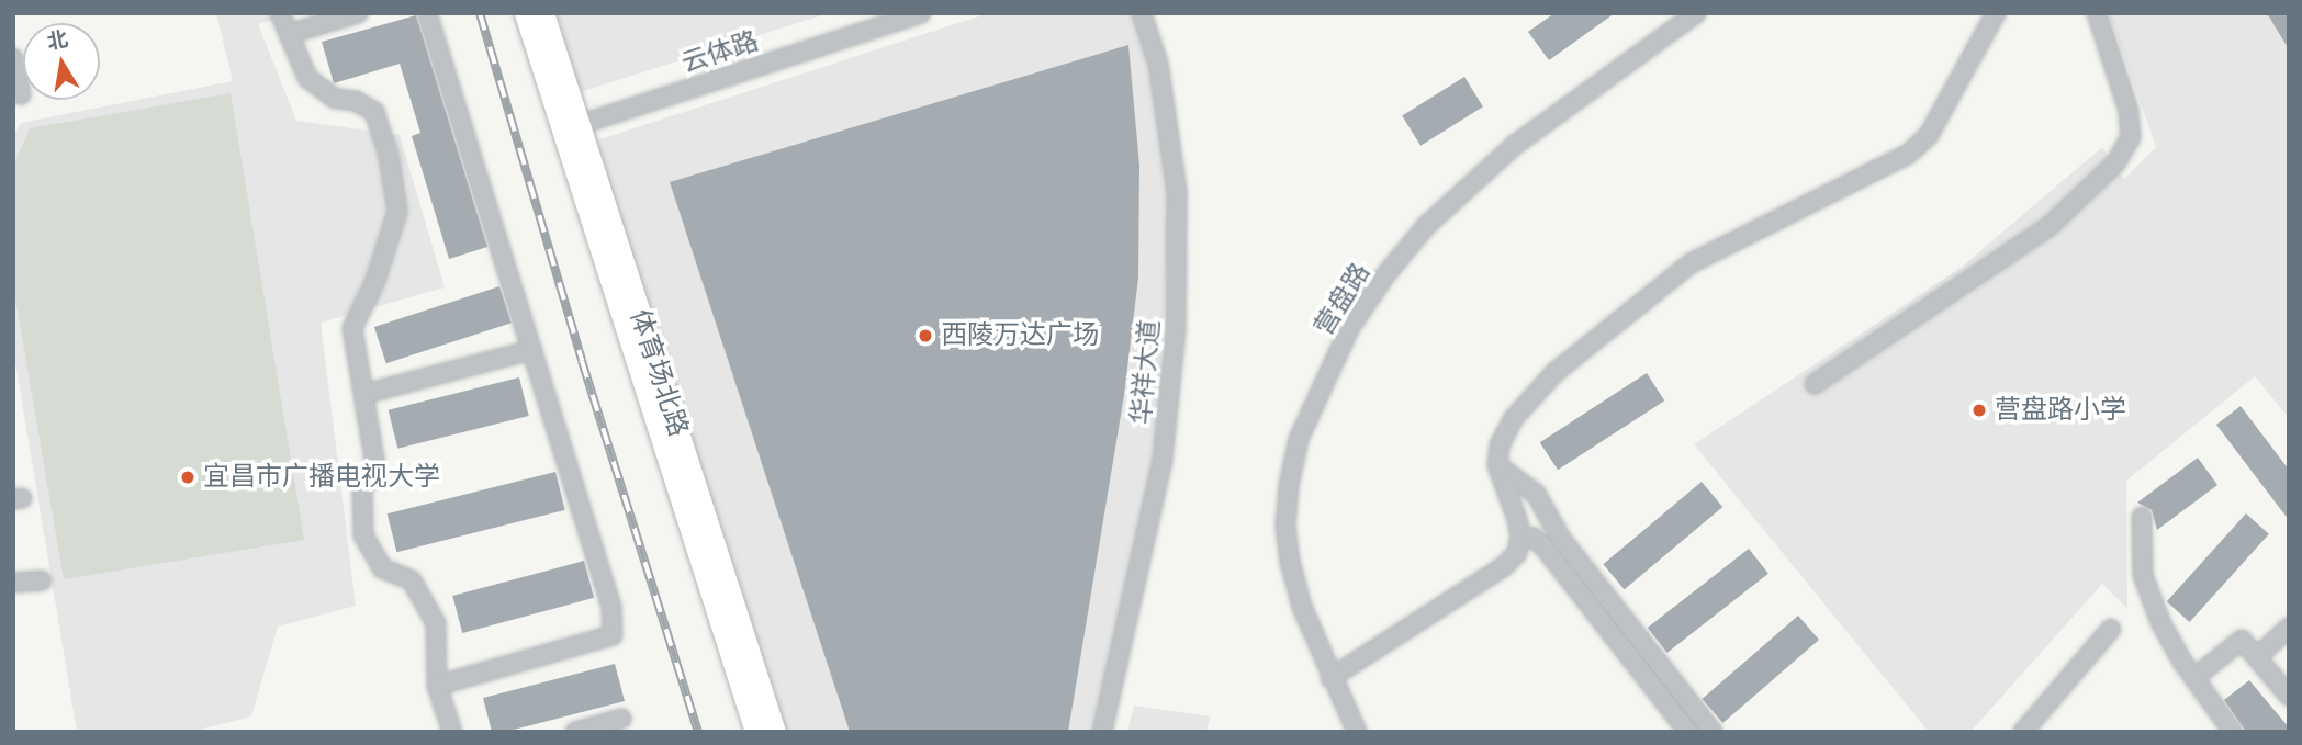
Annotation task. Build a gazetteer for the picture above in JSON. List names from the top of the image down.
{
  "streets": {
    "main road": ["体育场北路"],
    "street": ["云体路", "营盘路", "华祥大道"]
  },
  "crossings": [
    ["云体路", "体育场北路"]
  ],
  "places": ["西陵万达广场", "营盘路小学", "宜昌市广播电视大学"],
  "north": "top"
}
